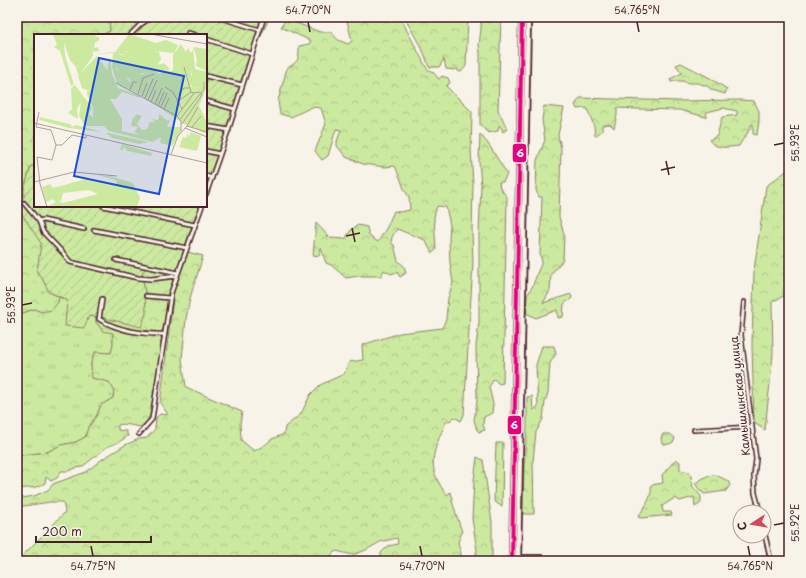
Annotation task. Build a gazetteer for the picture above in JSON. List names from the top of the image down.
{
  "streets": {
    "street": ["Камышлинская улица"]
  },
  "lines": ["transit line 6"],
  "scale_bar": "200 m",
  "north": "left",
  "coordinates": [
    "54.770°N",
    "54.765°N",
    "55.93°E",
    "55.92°E",
    "54.775°N"
  ]
}
